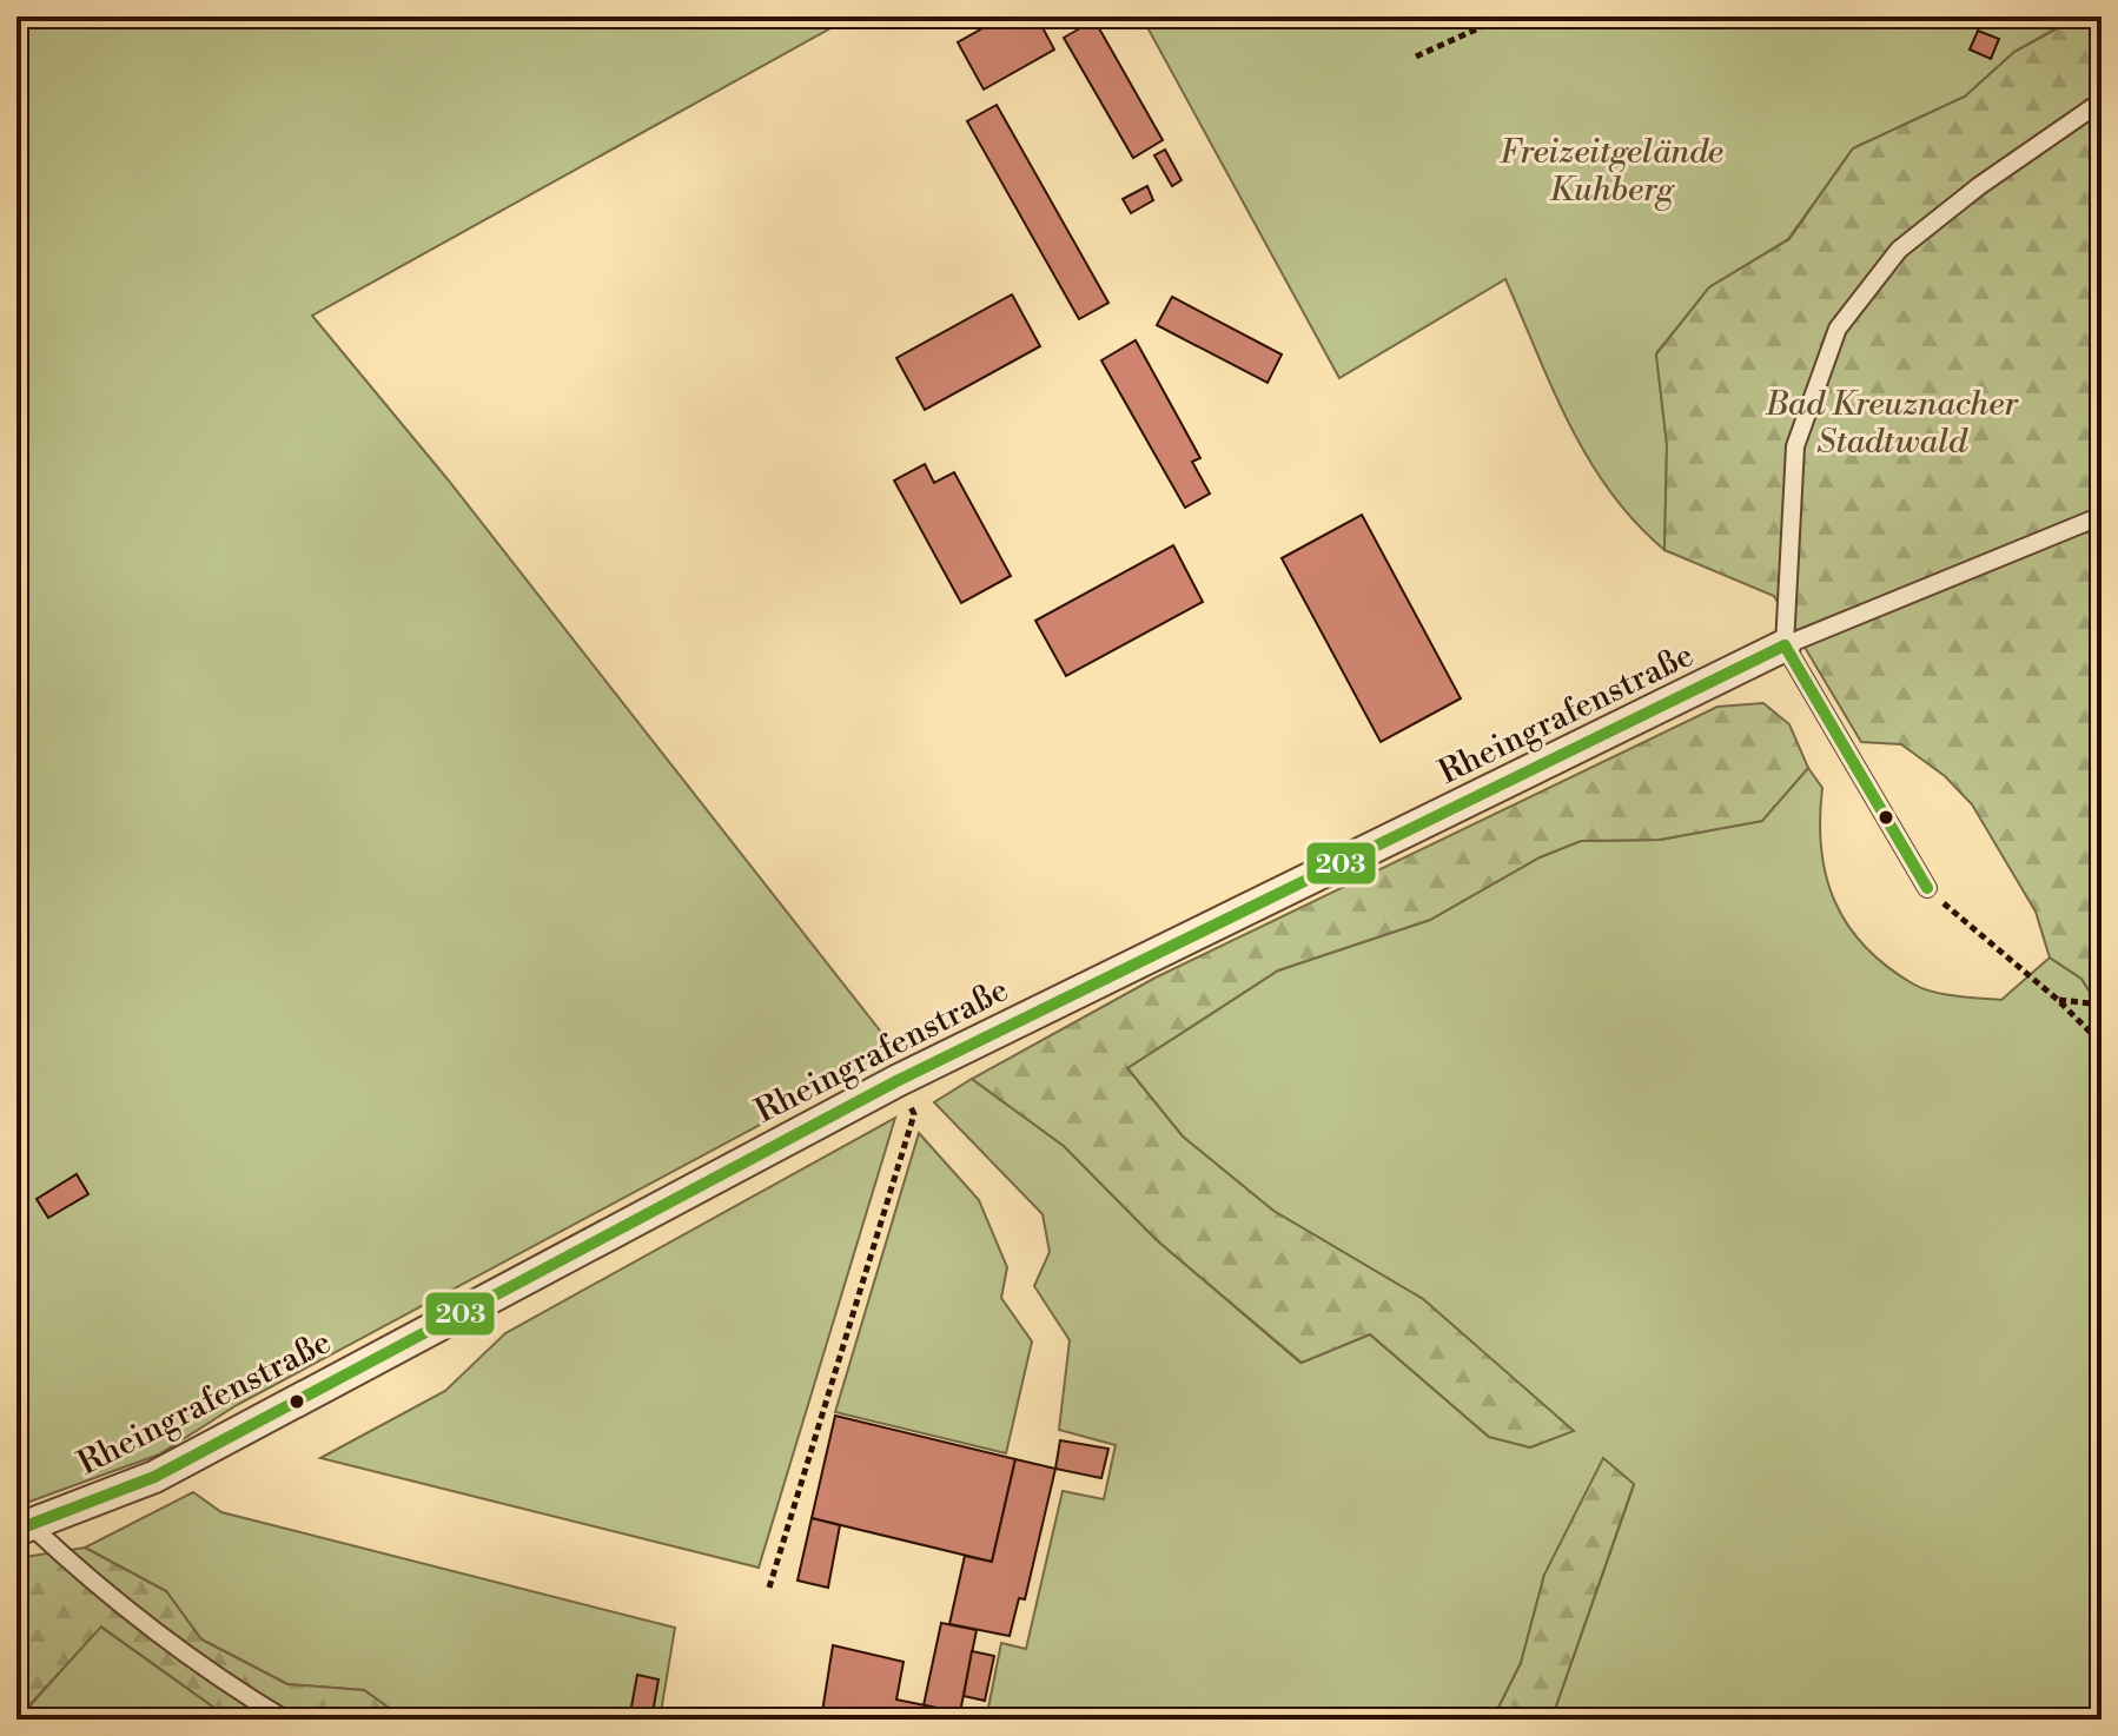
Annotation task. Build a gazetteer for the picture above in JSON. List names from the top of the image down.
{
  "streets": {
    "street": ["Rheingrafenstraße"]
  },
  "parks": ["Freizeitgelände Kuhberg", "Bad Kreuznacher Stadtwald"],
  "lines": ["transit line 203"]
}
